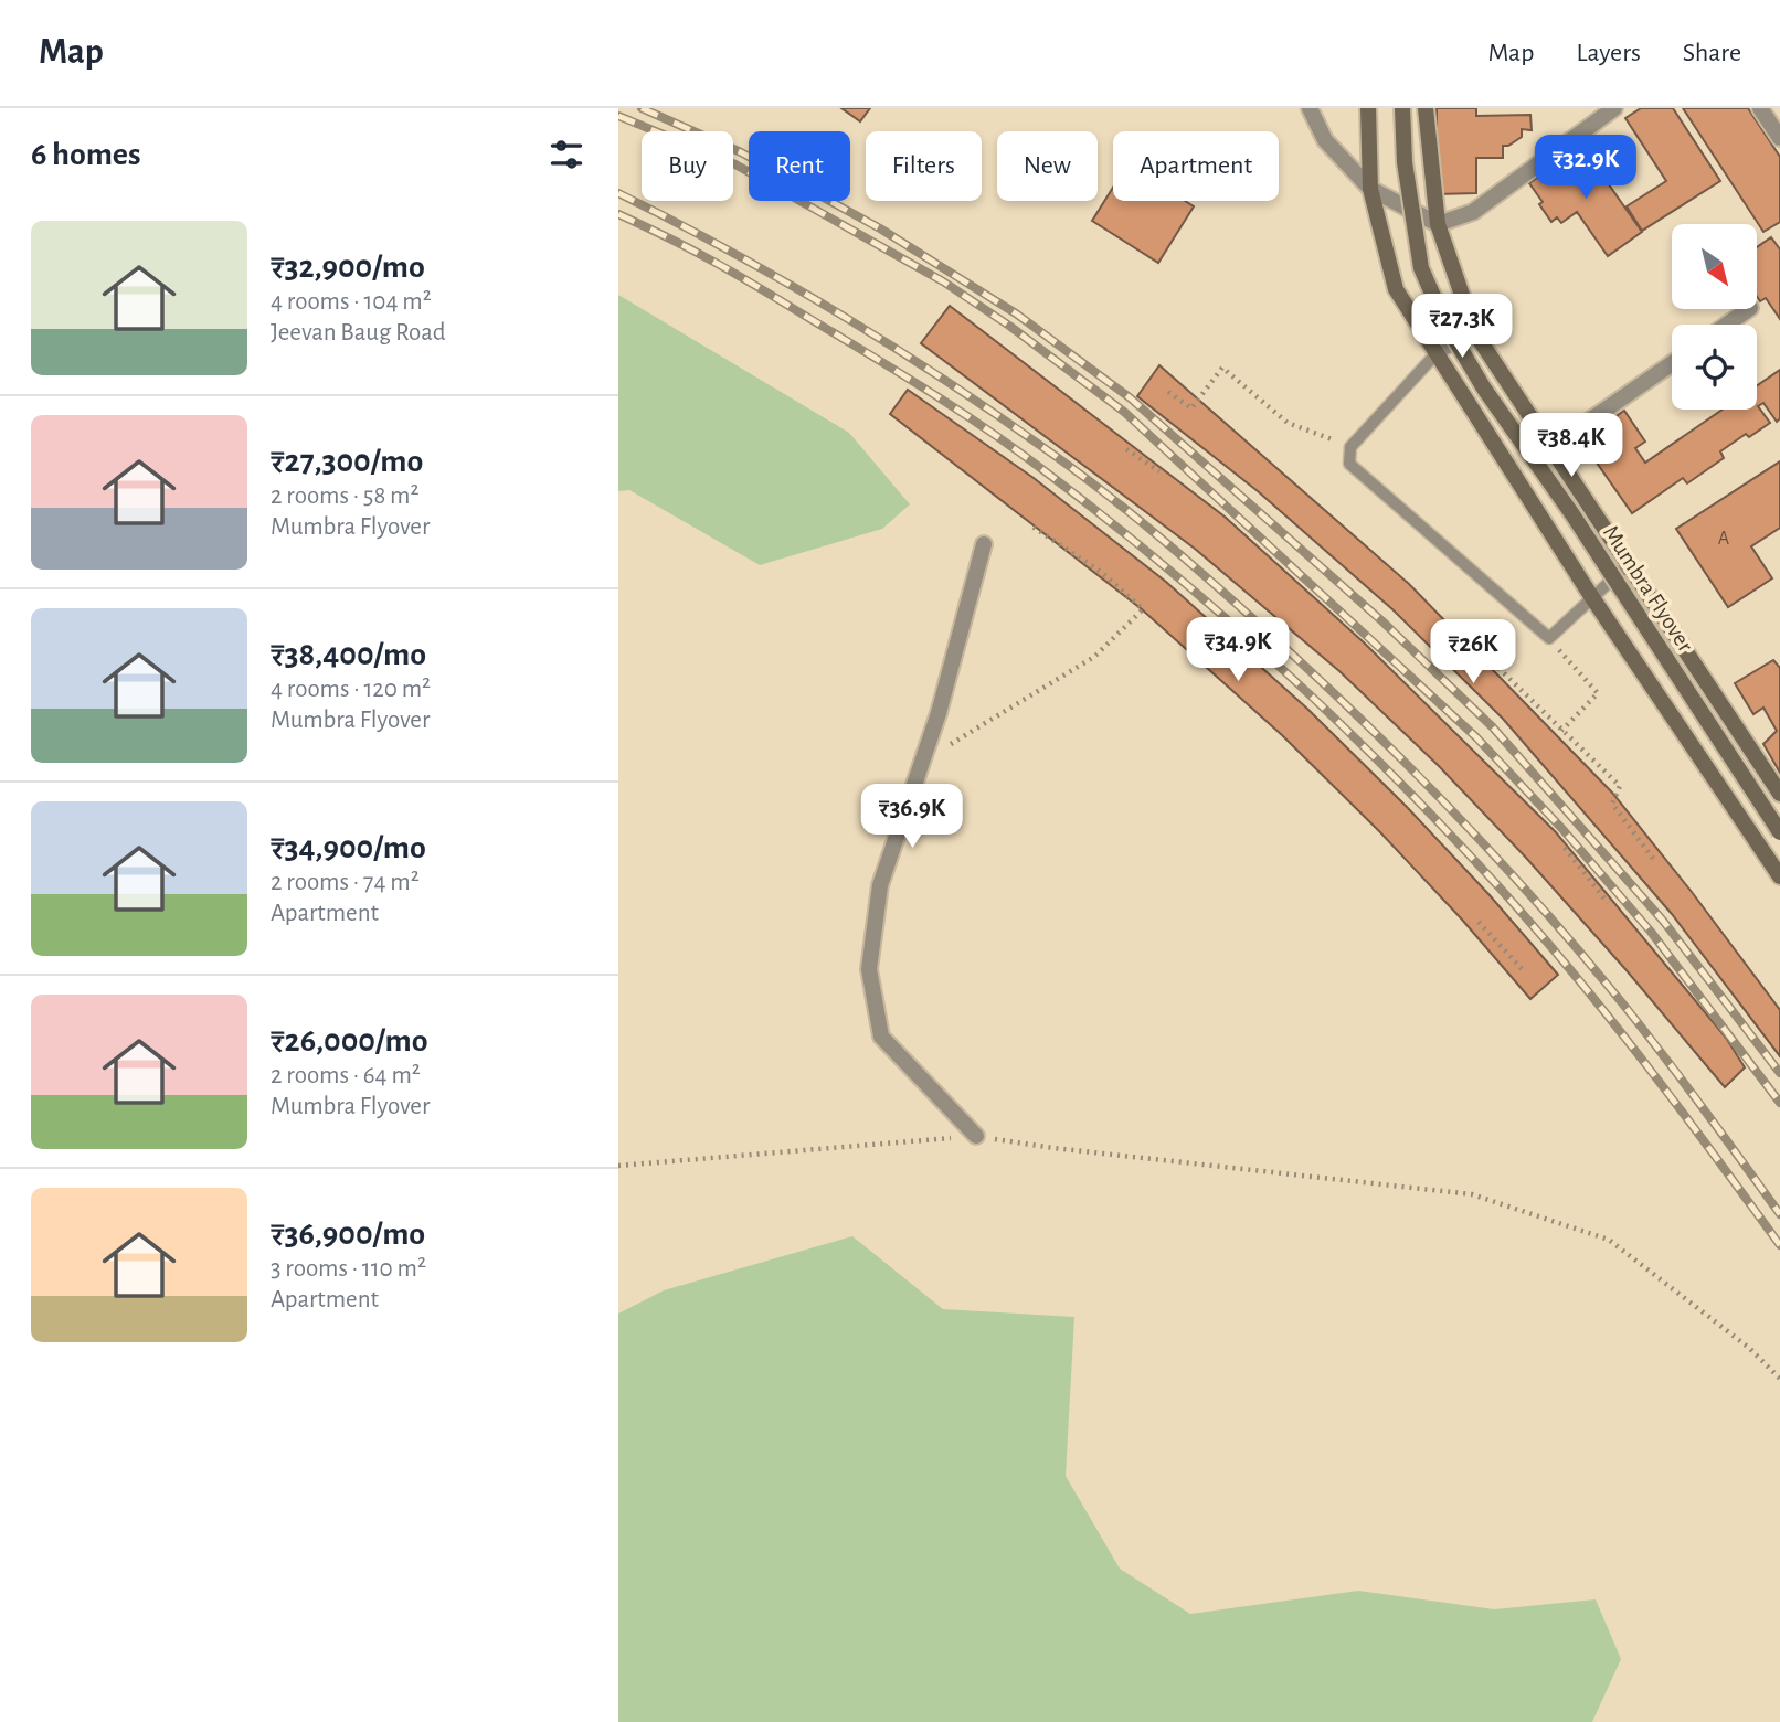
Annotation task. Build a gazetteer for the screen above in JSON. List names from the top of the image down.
{
  "streets": {
    "main road": ["Mumbra Flyover"]
  },
  "house_numbers": ["A"],
  "north": "bottom right",
  "page": {
    "header": "Map",
    "nav": ["Map", "Layers", "Share"],
    "heading": "6 homes",
    "chip": [
      "Buy",
      "Rent",
      "Filters",
      "New",
      "Apartment"
    ],
    "price": [
      "₹32.9K",
      "₹27.3K",
      "₹38.4K",
      "₹34.9K",
      "₹26K",
      "₹36.9K"
    ],
    "list": [
      {
        "name": "₹32,900/mo",
        "note": "4 rooms · 104 m² · Jeevan Baug Road"
      },
      {
        "name": "₹27,300/mo",
        "note": "2 rooms · 58 m² · Mumbra Flyover"
      },
      {
        "name": "₹38,400/mo",
        "note": "4 rooms · 120 m² · Mumbra Flyover"
      },
      {
        "name": "₹34,900/mo",
        "note": "2 rooms · 74 m² · Apartment"
      },
      {
        "name": "₹26,000/mo",
        "note": "2 rooms · 64 m² · Mumbra Flyover"
      },
      {
        "name": "₹36,900/mo",
        "note": "3 rooms · 110 m² · Apartment"
      }
    ]
  }
}
